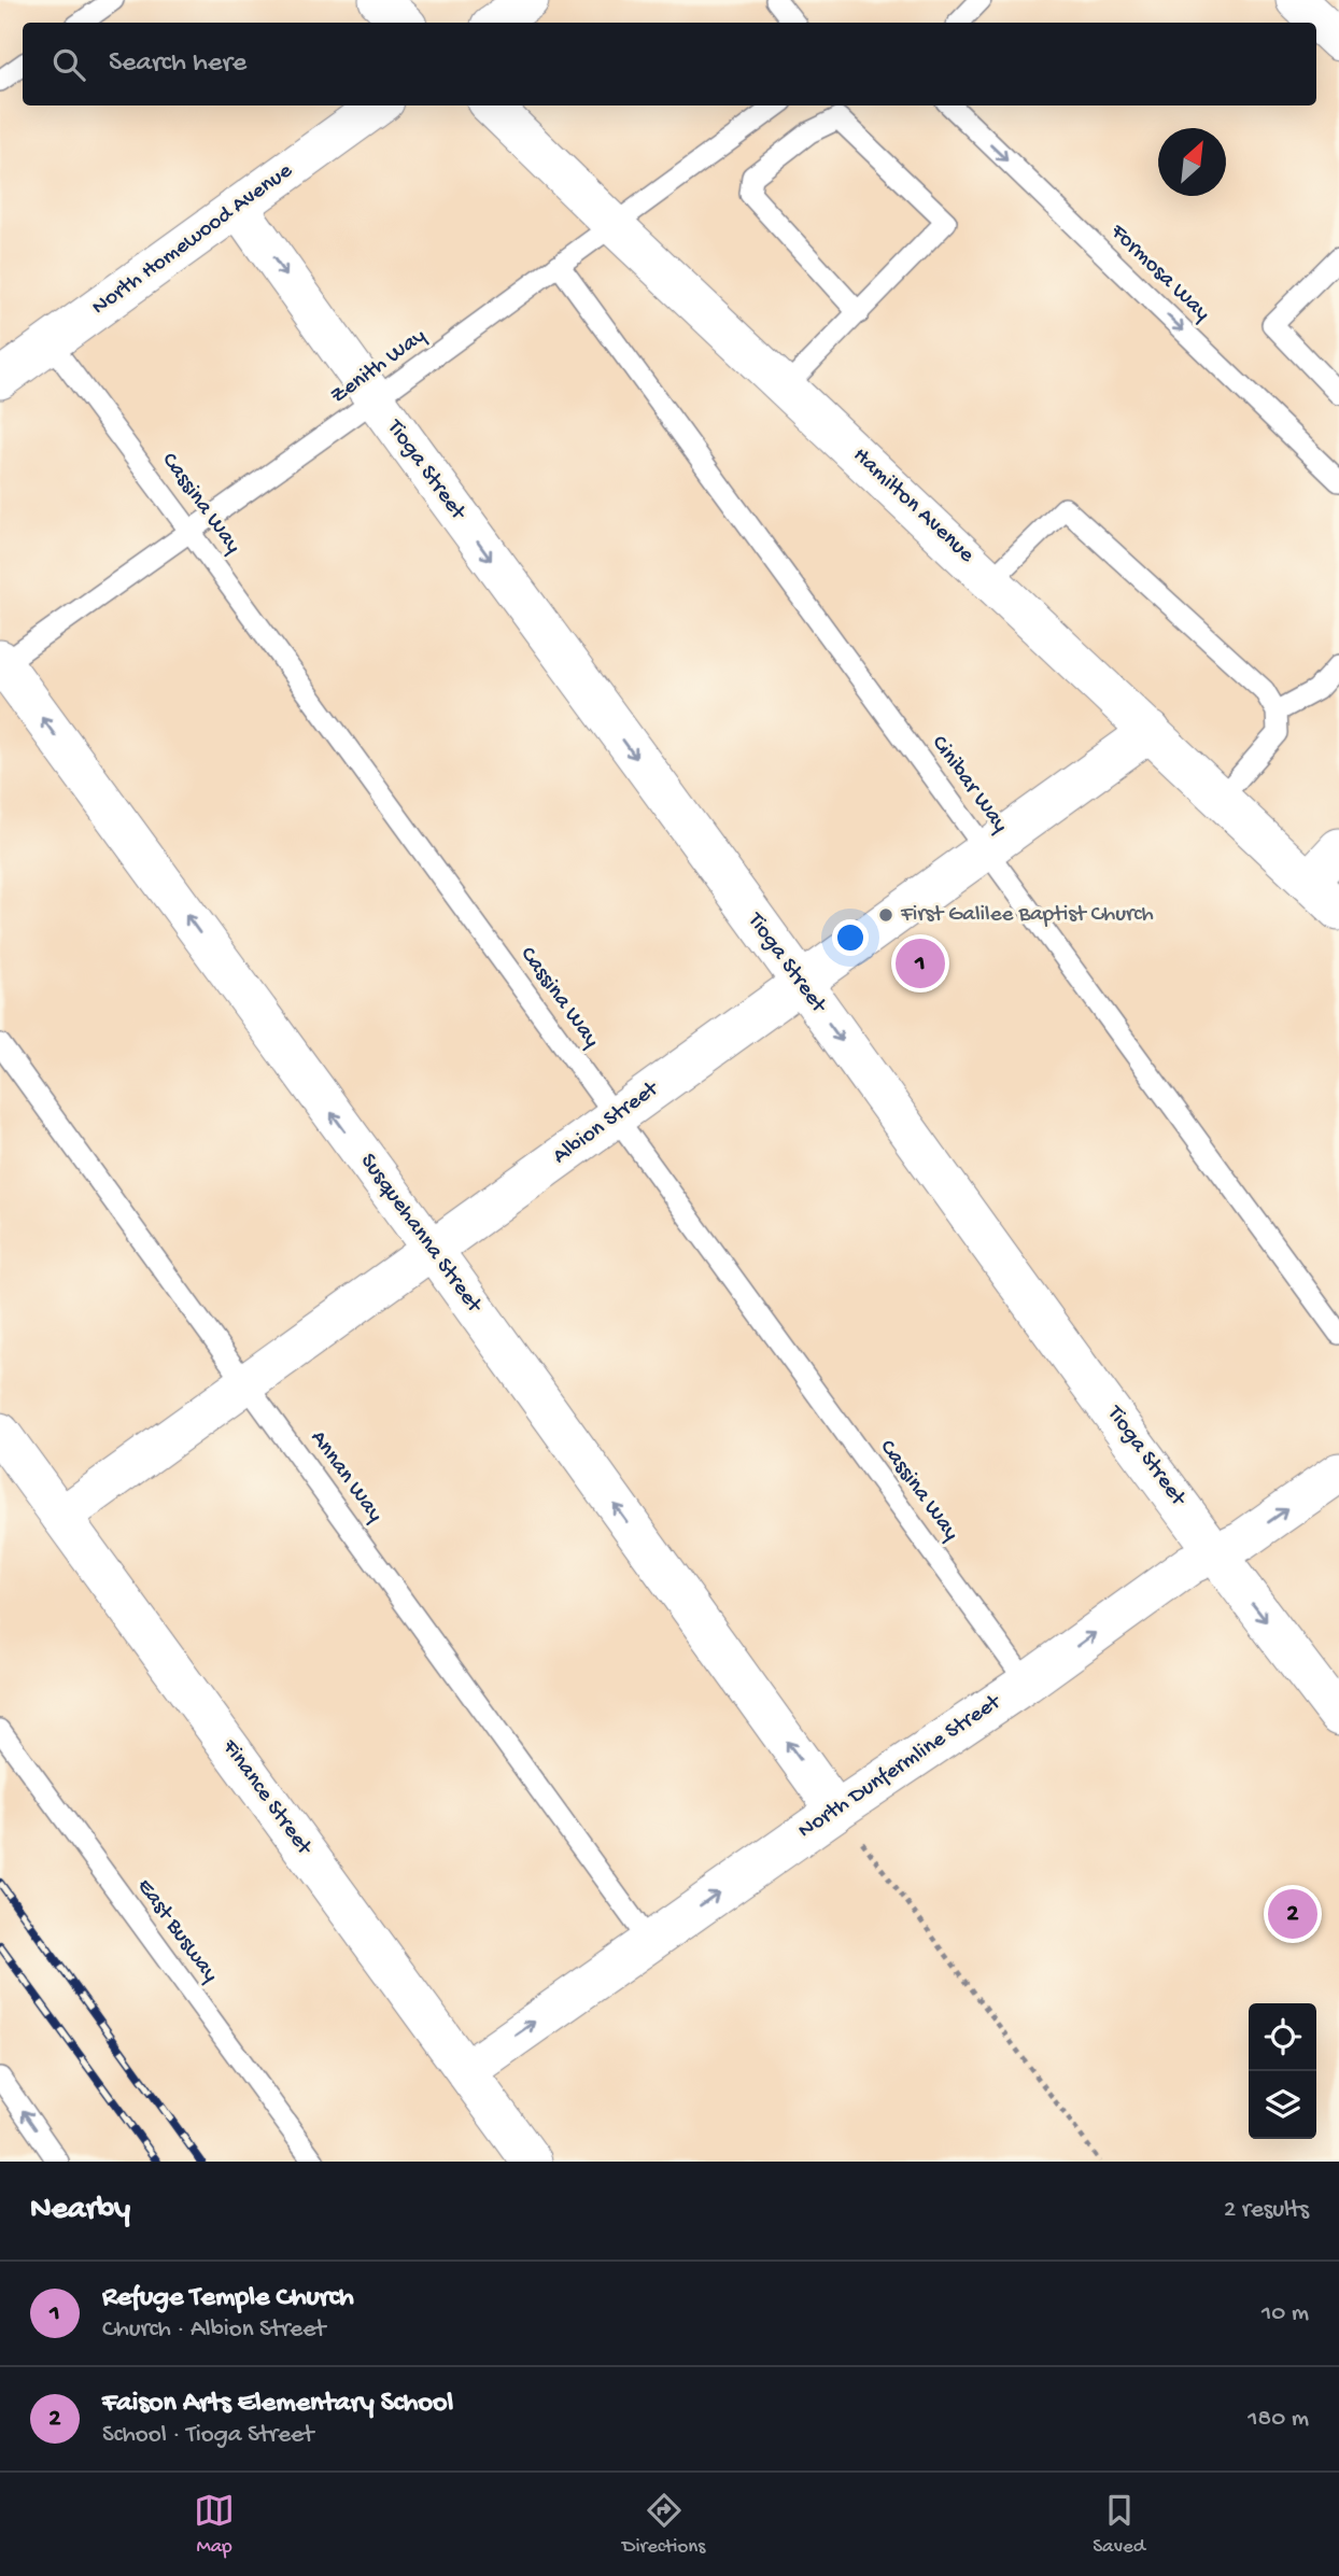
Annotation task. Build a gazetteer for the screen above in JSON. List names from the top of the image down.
{
  "streets": {
    "street": [
      "North Homewood Avenue",
      "Tioga Street",
      "Hamilton Avenue",
      "Albion Street",
      "Susquehanna Street",
      "North Dunfermline Street",
      "Finance Street"
    ],
    "lane": [
      "Formosa Way",
      "Zenith Way",
      "Cassina Way",
      "Cinibar Way",
      "Annan Way",
      "East Busway"
    ]
  },
  "crossings": [
    ["North Homewood Avenue", "Tioga Street"],
    ["North Homewood Avenue", "Cassina Way"],
    ["Zenith Way", "Tioga Street"],
    ["Zenith Way", "Cassina Way"],
    ["Zenith Way", "Hamilton Avenue"],
    ["Zenith Way", "Cinibar Way"],
    ["Zenith Way", "Susquehanna Street"],
    ["Tioga Street", "Albion Street"],
    ["Tioga Street", "North Dunfermline Street"],
    ["Cassina Way", "Albion Street"],
    ["Cassina Way", "North Dunfermline Street"],
    ["Hamilton Avenue", "Albion Street"],
    ["Cinibar Way", "Albion Street"],
    ["Albion Street", "Susquehanna Street"],
    ["Albion Street", "Annan Way"],
    ["Albion Street", "Finance Street"],
    ["Susquehanna Street", "North Dunfermline Street"],
    ["Annan Way", "North Dunfermline Street"],
    ["North Dunfermline Street", "Finance Street"]
  ],
  "one_way": [
    "Formosa Way",
    "Tioga Street",
    "Susquehanna Street",
    "North Dunfermline Street"
  ],
  "places": ["First Galilee Baptist Church"],
  "north": "top right",
  "page": {
    "search": "Search here",
    "pins": ["1", "2"],
    "heading": ["Nearby", "2 results"],
    "list": [
      {
        "mark": "1",
        "name": "Refuge Temple Church",
        "note": "Church · Albion Street",
        "value": "10 m"
      },
      {
        "mark": "2",
        "name": "Faison Arts Elementary School",
        "note": "School · Tioga Street",
        "value": "180 m"
      }
    ],
    "nav": ["Map", "Directions", "Saved"]
  }
}
